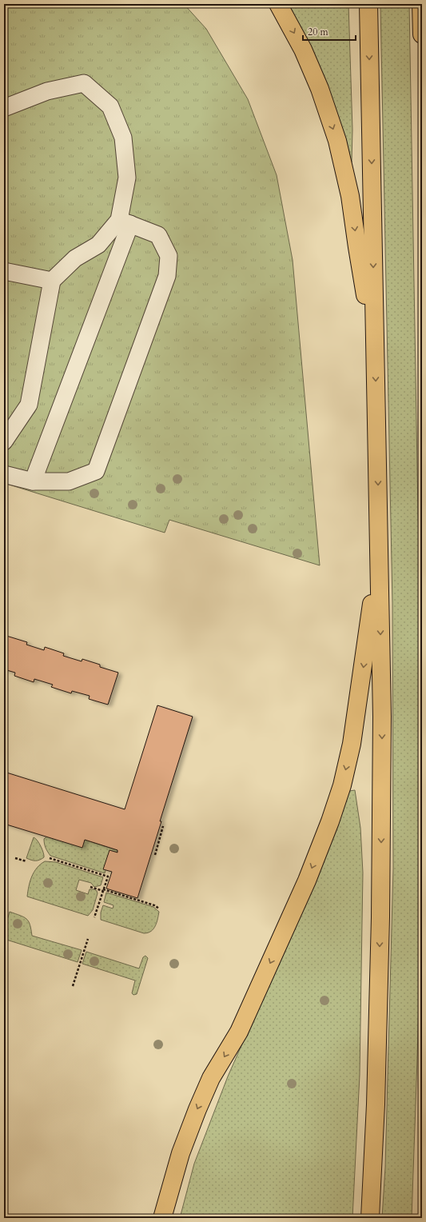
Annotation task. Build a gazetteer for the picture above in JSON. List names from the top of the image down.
{
  "scale_bar": "20 m"
}
